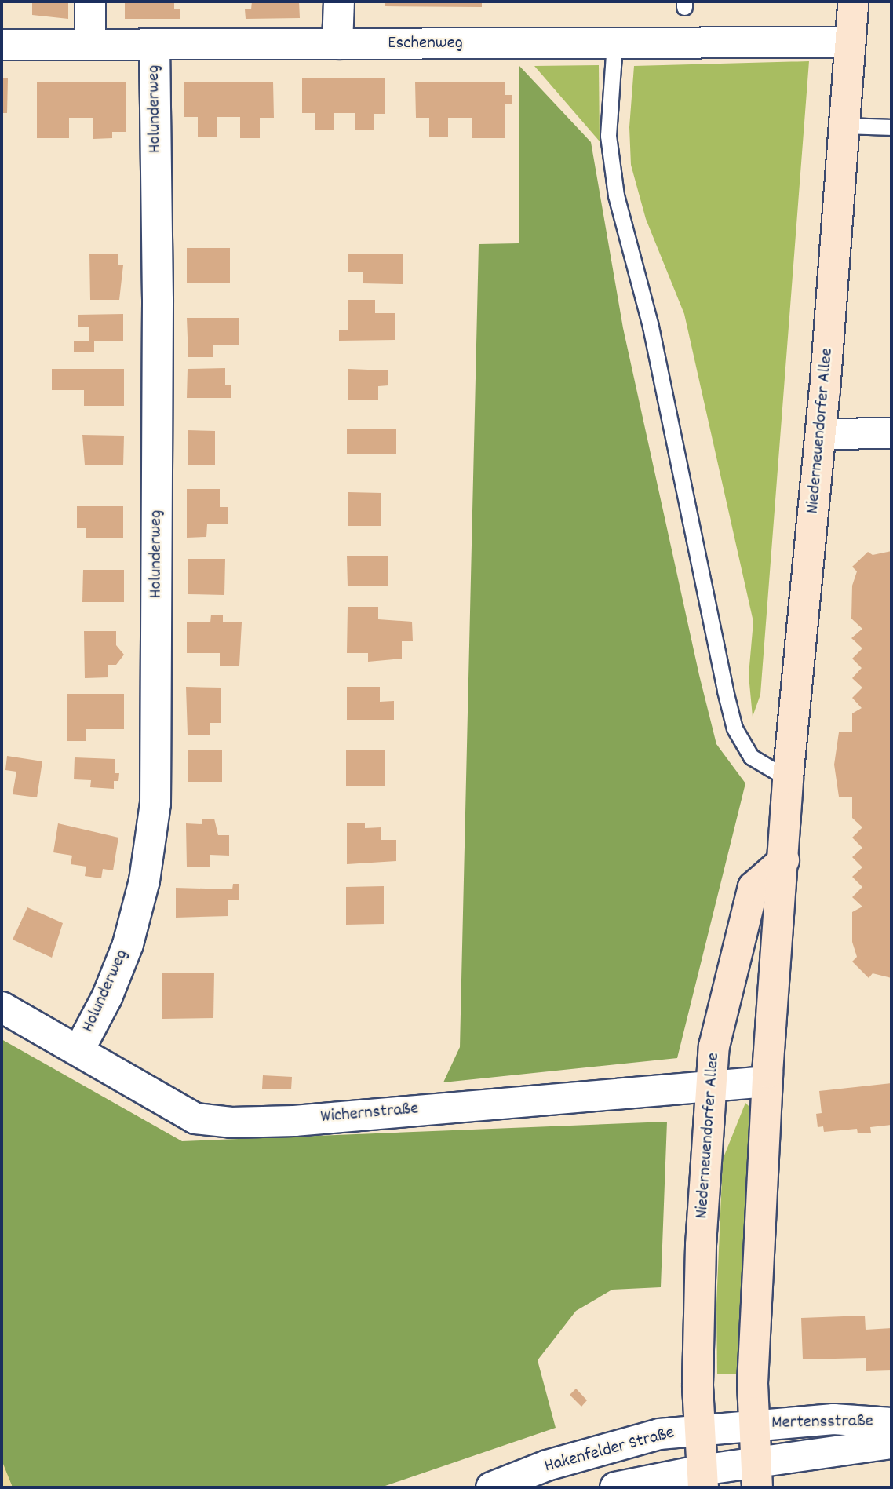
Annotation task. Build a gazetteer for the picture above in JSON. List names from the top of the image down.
{
  "streets": {
    "main road": ["Niederneuendorfer Allee"],
    "street": [
      "Eschenweg",
      "Holunderweg",
      "Wichernstraße",
      "Mertensstraße",
      "Hakenfelder Straße"
    ]
  },
  "crossings": [
    ["Eschenweg", "Holunderweg"],
    ["Eschenweg", "Niederneuendorfer Allee"],
    ["Holunderweg", "Wichernstraße"],
    ["Niederneuendorfer Allee", "Wichernstraße"],
    ["Niederneuendorfer Allee", "Mertensstraße"],
    ["Niederneuendorfer Allee", "Hakenfelder Straße"],
    ["Mertensstraße", "Hakenfelder Straße"]
  ]
}
